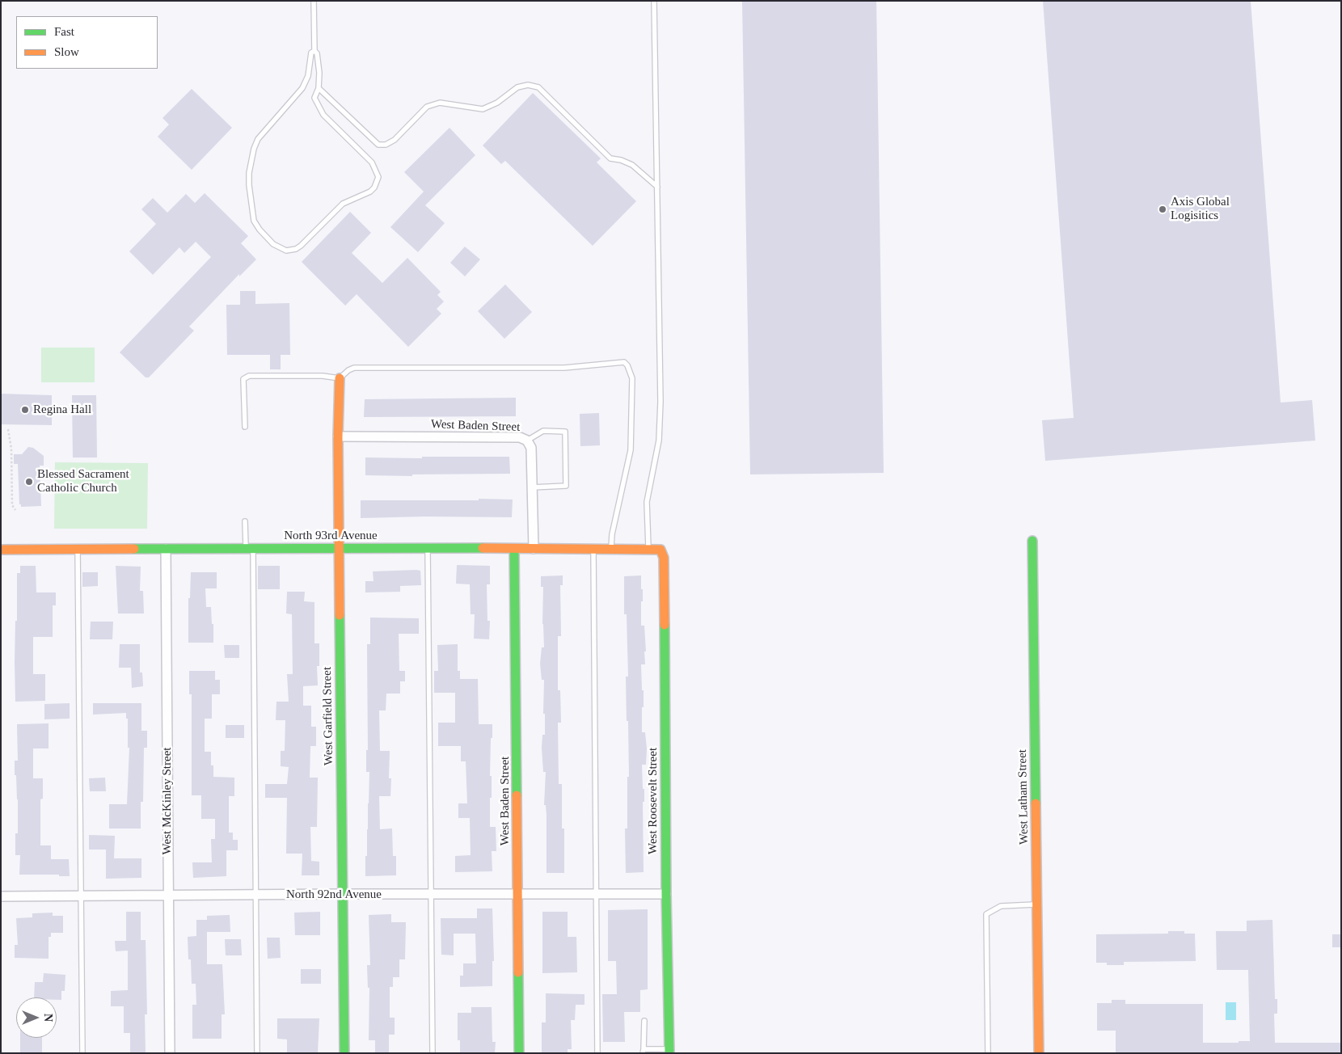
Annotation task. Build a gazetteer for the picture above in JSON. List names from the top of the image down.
{
  "streets": {
    "street": [
      "West Baden Street",
      "North 93rd Avenue",
      "West Garfield Street",
      "West Latham Street",
      "West McKinley Street",
      "West Roosevelt Street",
      "North 92nd Avenue"
    ]
  },
  "crossings": [
    ["West Baden Street", "North 93rd Avenue"],
    ["West Baden Street", "West Garfield Street"],
    ["West Baden Street", "North 92nd Avenue"],
    ["North 93rd Avenue", "West Garfield Street"],
    ["North 93rd Avenue", "West McKinley Street"],
    ["North 93rd Avenue", "West Roosevelt Street"],
    ["West Garfield Street", "North 92nd Avenue"],
    ["West McKinley Street", "North 92nd Avenue"],
    ["West Roosevelt Street", "North 92nd Avenue"]
  ],
  "places": ["Axis Global Logisitics", "Regina Hall", "Blessed Sacrament Catholic Church"],
  "legend": ["Fast", "Slow"],
  "north": "right"
}
